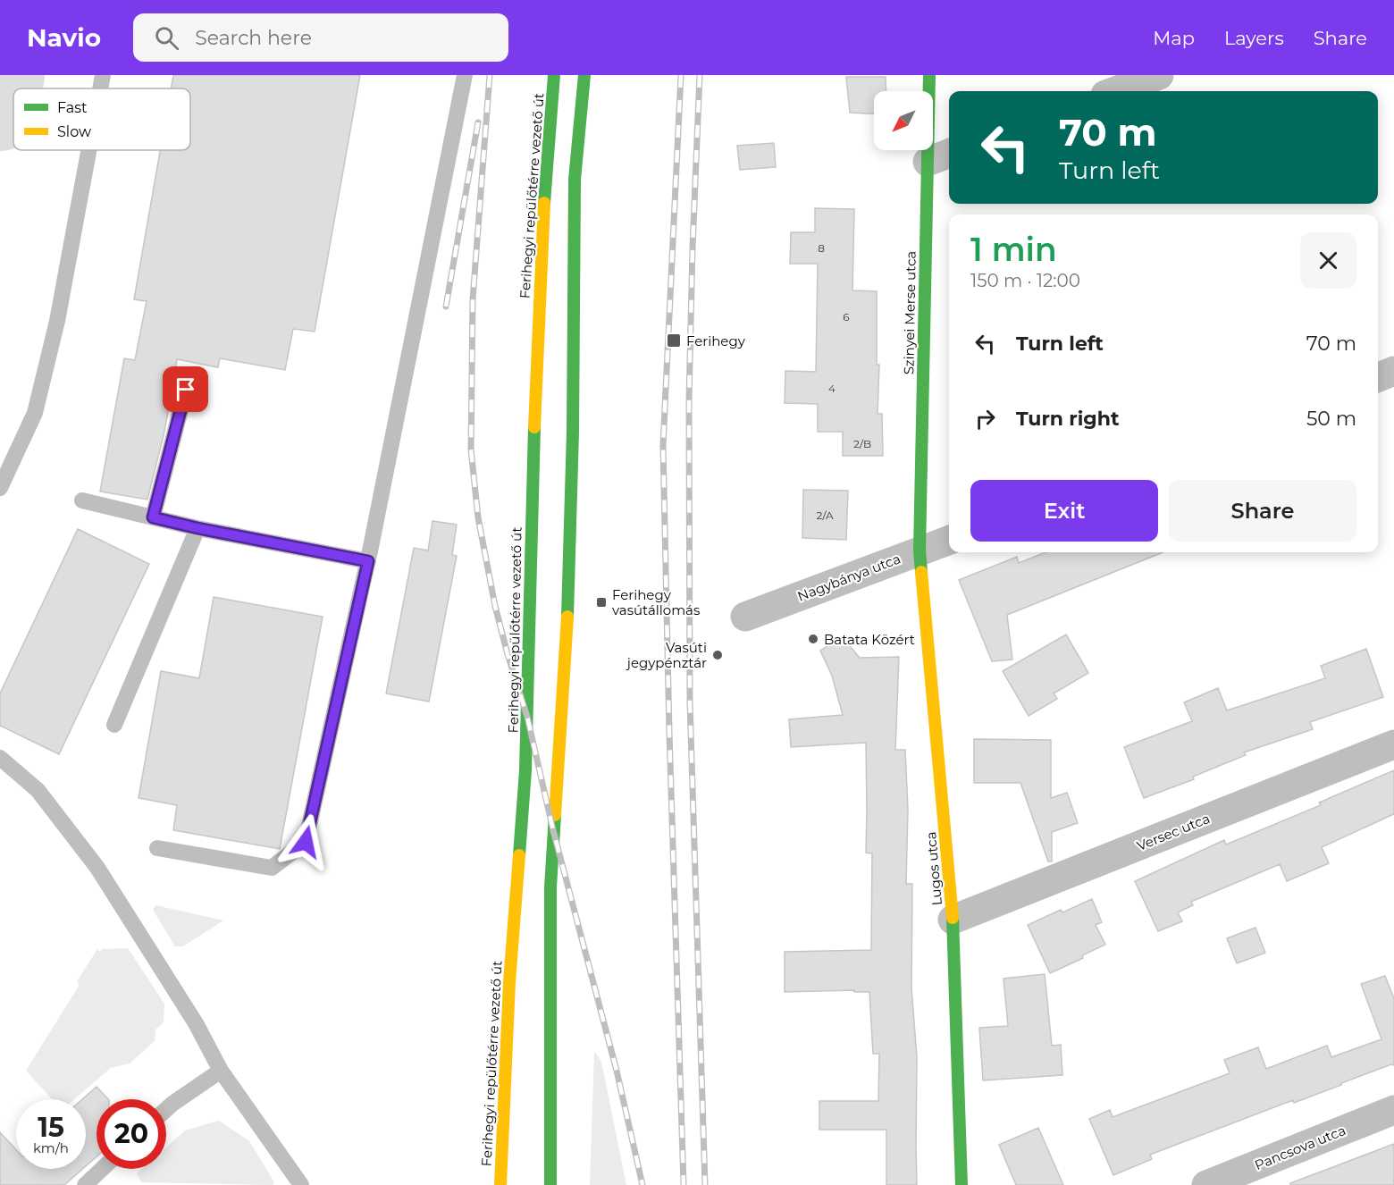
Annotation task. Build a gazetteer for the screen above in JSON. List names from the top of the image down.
{
  "streets": {
    "main road": ["Ferihegyi repülőtérre vezető út", "Szinyei Merse utca", "Lugos utca"],
    "street": ["Nagybánya utca", "Versec utca", "Pancsova utca"]
  },
  "crossings": [
    ["Szinyei Merse utca", "Nagybánya utca"],
    ["Szinyei Merse utca", "Lugos utca"],
    ["Nagybánya utca", "Lugos utca"],
    ["Versec utca", "Lugos utca"]
  ],
  "places": {
    "transit": ["Ferihegy", "Ferihegy vasútállomás"],
    "other": ["Batata Közért", "Vasúti jegypénztár"]
  },
  "house_numbers": [
    "8",
    "6",
    "4",
    "2/B",
    "2/A"
  ],
  "legend": ["Fast", "Slow"],
  "north": "bottom left",
  "page": {
    "header": "Navio",
    "search": "Search here",
    "nav": ["Map", "Layers", "Share"],
    "turn": ["70 m", "Turn left"],
    "heading": ["1 min", "150 m · 12:00"],
    "list": [
      {
        "name": "Turn left",
        "value": "70 m"
      },
      {
        "name": "Turn right",
        "value": "50 m"
      }
    ],
    "buttons": ["Exit", "Share"],
    "speed": "15 km/h",
    "limit": "20"
  }
}
